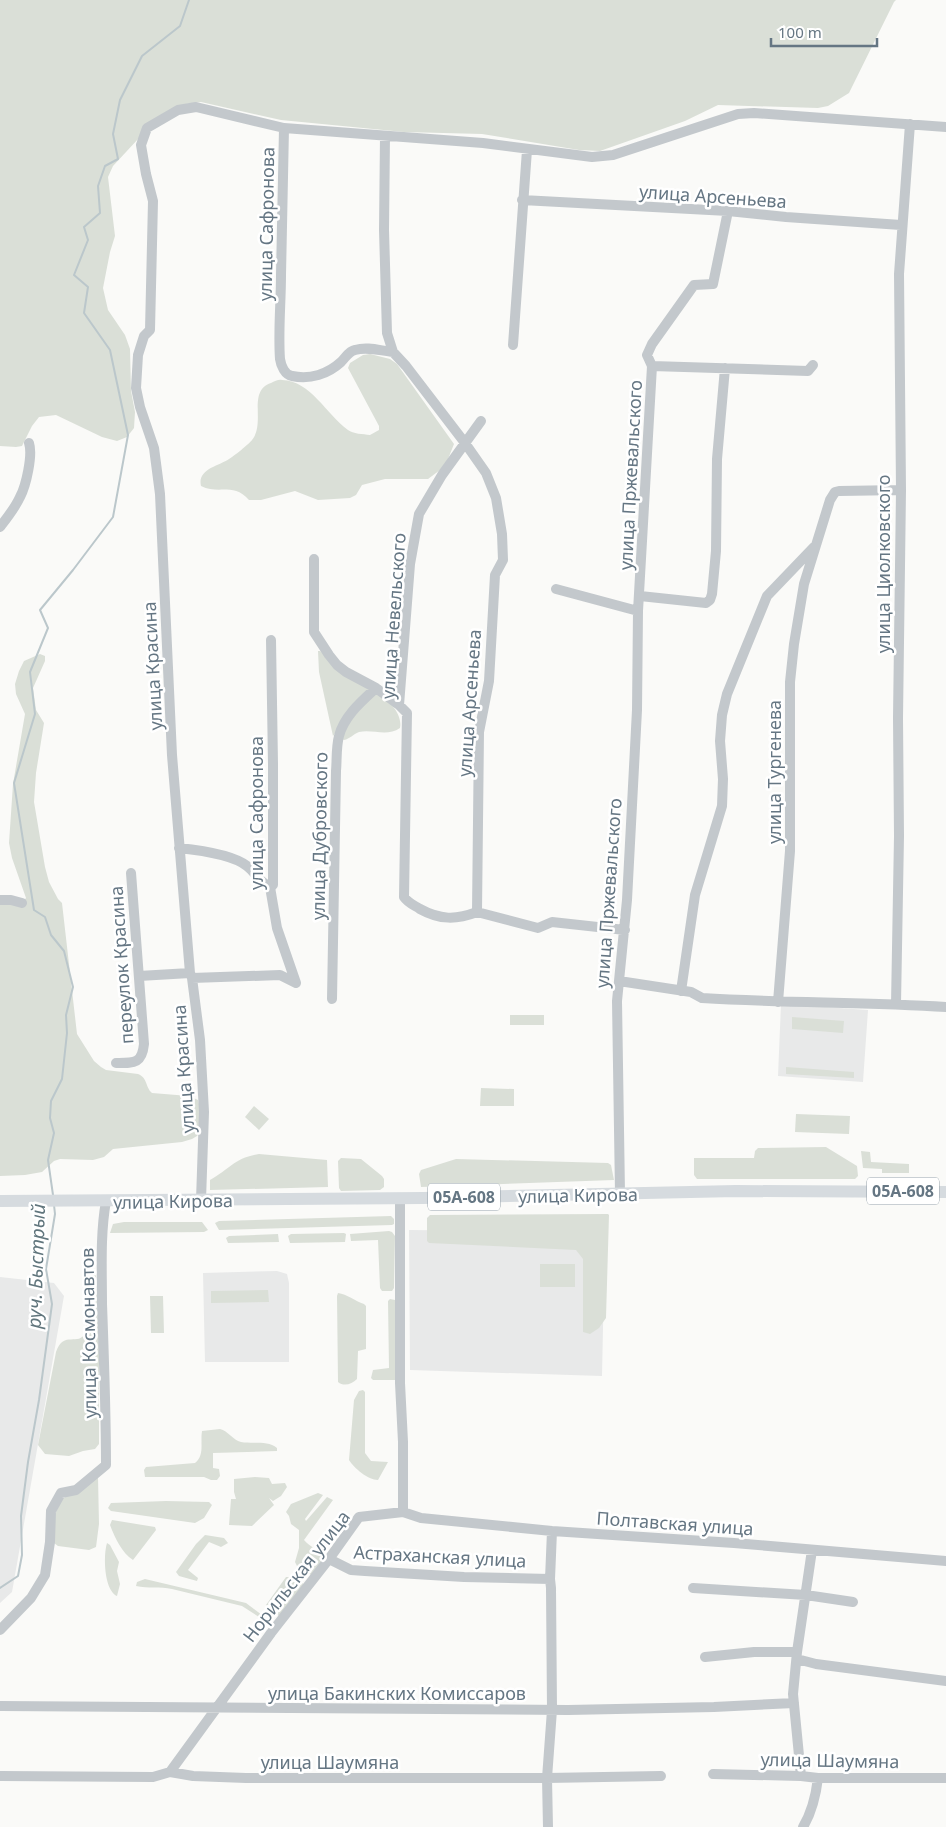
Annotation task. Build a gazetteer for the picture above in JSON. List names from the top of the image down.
{
  "streets": {
    "main road": ["05А-608", "улица Кирова"],
    "street": [
      "улица Арсеньева",
      "улица Сафронова",
      "улица Пржевальского",
      "улица Циолковского",
      "улица Невельского",
      "улица Красина",
      "улица Тургенева",
      "улица Дубровского",
      "переулок Красина",
      "улица Космонавтов",
      "Полтавская улица",
      "Астраханская улица",
      "Норильская улица",
      "улица Бакинских Комиссаров",
      "улица Шаумяна"
    ]
  },
  "crossings": [
    ["улица Арсеньева", "улица Пржевальского"],
    ["улица Арсеньева", "улица Циолковского"],
    ["улица Арсеньева", "улица Невельского"],
    ["улица Сафронова", "улица Красина"],
    ["улица Пржевальского", "улица Кирова"],
    ["улица Циолковского", "улица Тургенева"],
    ["улица Красина", "улица Кирова"],
    ["улица Кирова", "улица Космонавтов"],
    ["Полтавская улица", "Норильская улица"],
    ["Астраханская улица", "Норильская улица"],
    ["Норильская улица", "улица Бакинских Комиссаров"],
    ["Норильская улица", "улица Шаумяна"]
  ],
  "water": ["руч. Быстрый"],
  "scale_bar": "100 m"
}
